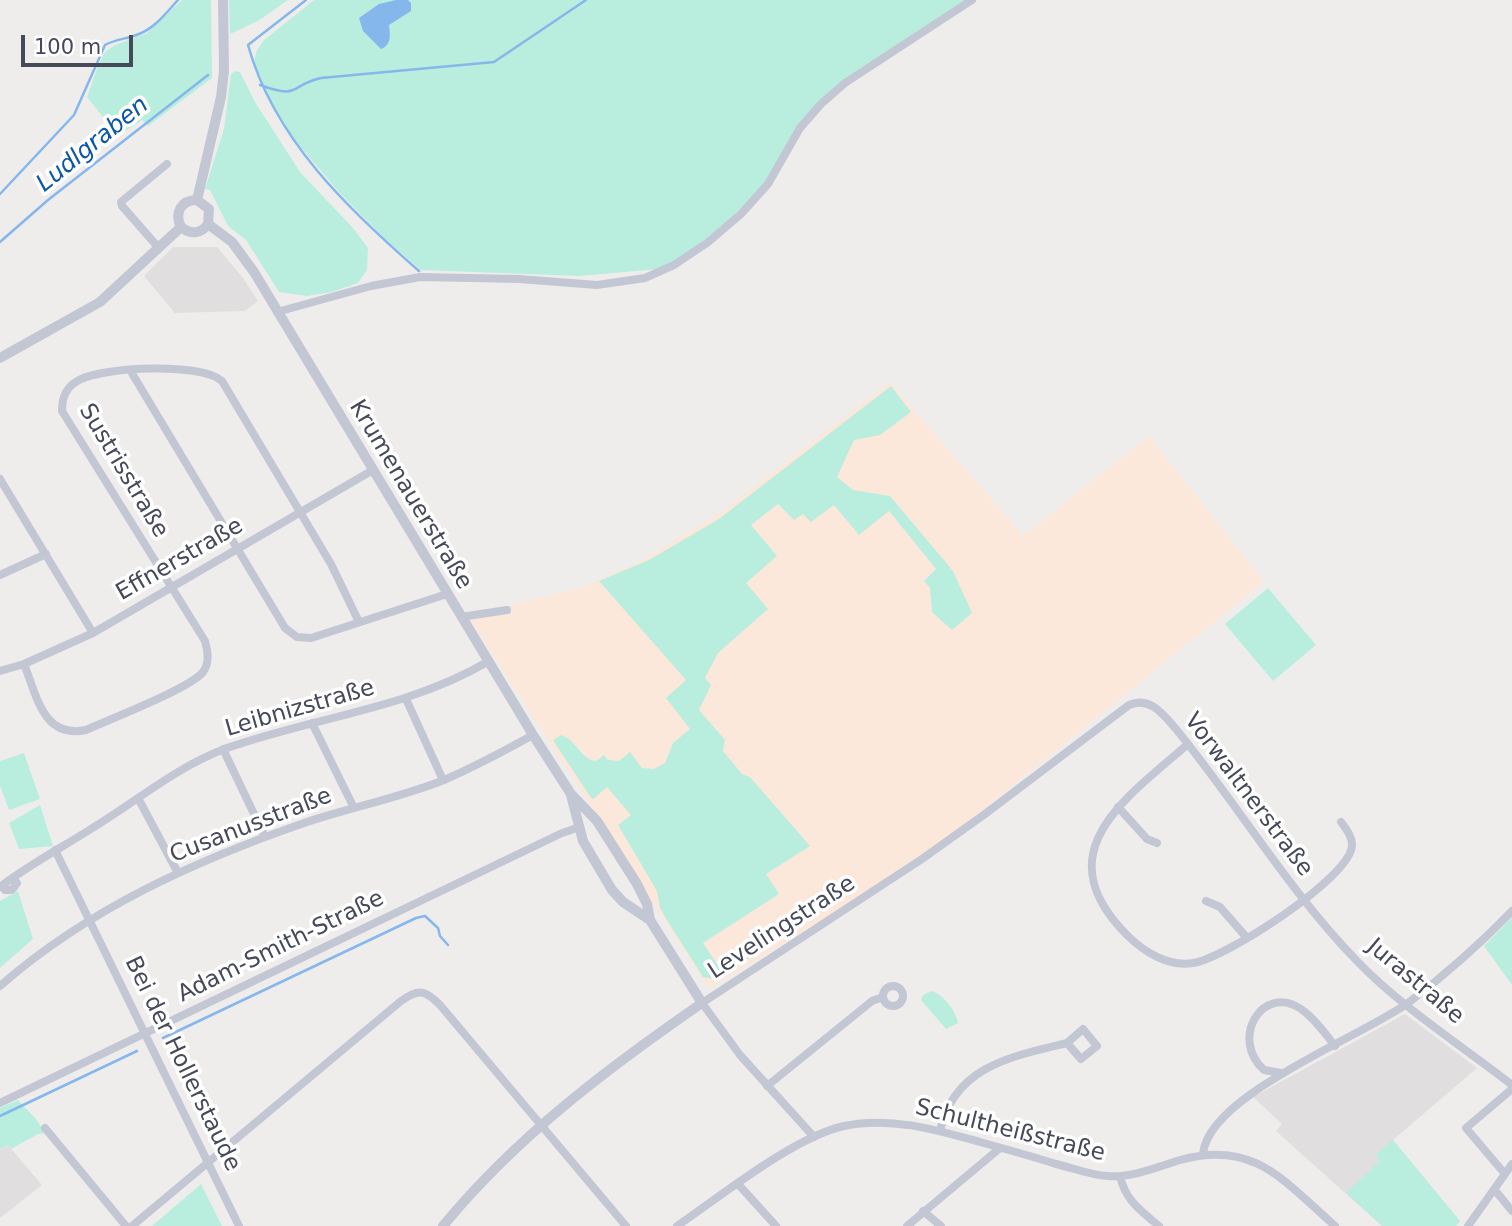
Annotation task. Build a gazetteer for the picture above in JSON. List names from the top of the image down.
{
  "streets": {
    "street": [
      "Sustrisstraße",
      "Krumenauerstraße",
      "Effnerstraße",
      "Leibnizstraße",
      "Vorwaltnerstraße",
      "Cusanusstraße",
      "Levelingstraße",
      "Adam-Smith-Straße",
      "Jurastraße",
      "Bei der Hollerstaude",
      "Schultheißstraße"
    ]
  },
  "crossings": [
    ["Sustrisstraße", "Effnerstraße"],
    ["Krumenauerstraße", "Effnerstraße"],
    ["Krumenauerstraße", "Leibnizstraße"],
    ["Krumenauerstraße", "Cusanusstraße"],
    ["Krumenauerstraße", "Levelingstraße"],
    ["Krumenauerstraße", "Adam-Smith-Straße"],
    ["Leibnizstraße", "Bei der Hollerstaude"],
    ["Vorwaltnerstraße", "Levelingstraße"],
    ["Vorwaltnerstraße", "Jurastraße"],
    ["Cusanusstraße", "Bei der Hollerstaude"],
    ["Adam-Smith-Straße", "Bei der Hollerstaude"]
  ],
  "water": ["Ludlgraben"],
  "scale_bar": "100 m"
}
